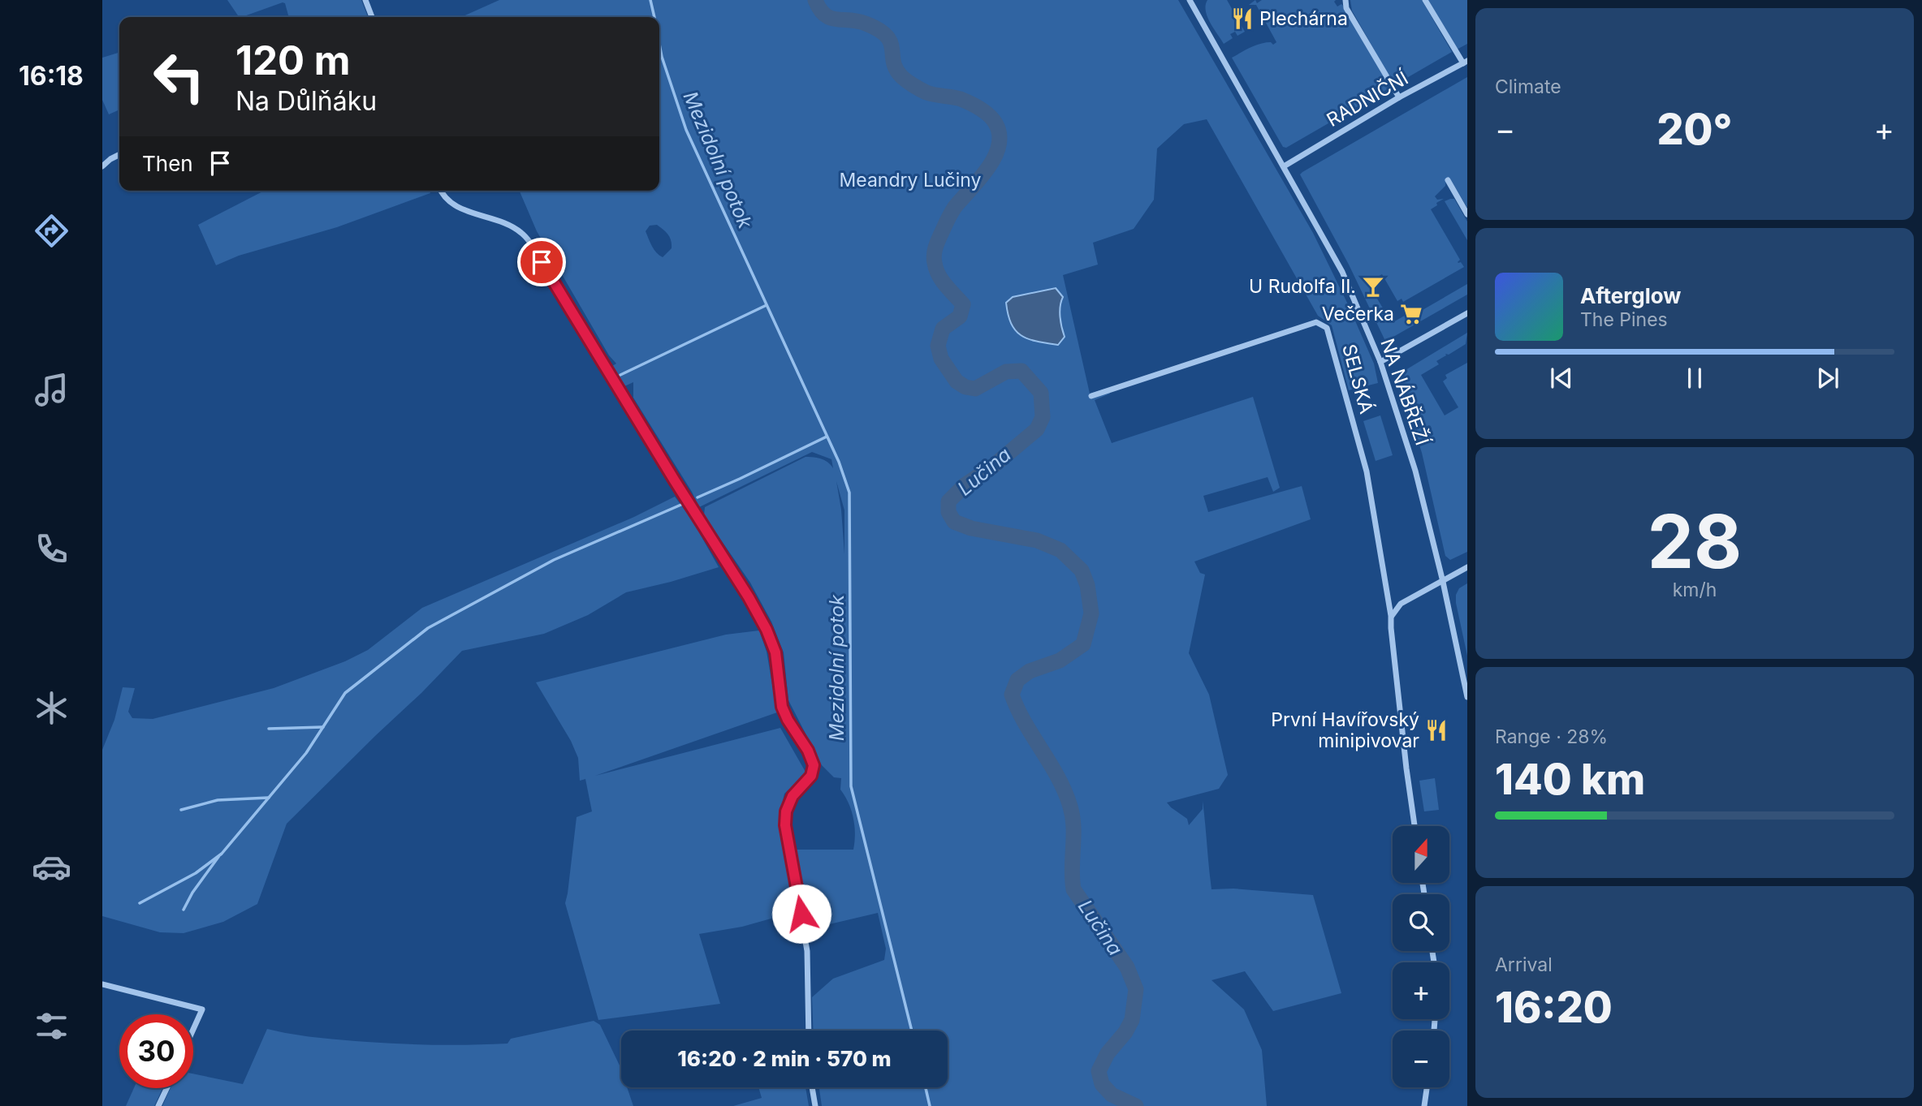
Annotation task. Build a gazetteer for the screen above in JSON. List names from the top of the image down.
{
  "streets": {
    "street": ["RADNIČNÍ", "SELSKÁ", "NA NÁBŘEŽÍ"]
  },
  "crossings": [
    ["RADNIČNÍ", "NA NÁBŘEŽÍ"]
  ],
  "water": ["Mezidolní potok", "Lučina"],
  "parks": ["Meandry Lučiny"],
  "places": {
    "restaurant": ["Plechárna", "První Havířovský minipivovar"],
    "bar": ["U Rudolfa II."],
    "supermarket": ["Večerka"]
  },
  "north": "top",
  "page": {
    "tabs": "16:18",
    "tile": [
      "Climate",
      ["28", "km/h"],
      ["Range · 28%", "140 km"],
      ["Arrival", "16:20"]
    ],
    "turn": ["120 m", "Na Důlňáku"],
    "heat": ["−", "20°", "+"],
    "then": "Then",
    "song": ["Afterglow", "The Pines"],
    "map_buttons": ["+", "−"],
    "limit": "30",
    "trip": "16:20 · 2 min · 570 m"
  }
}
